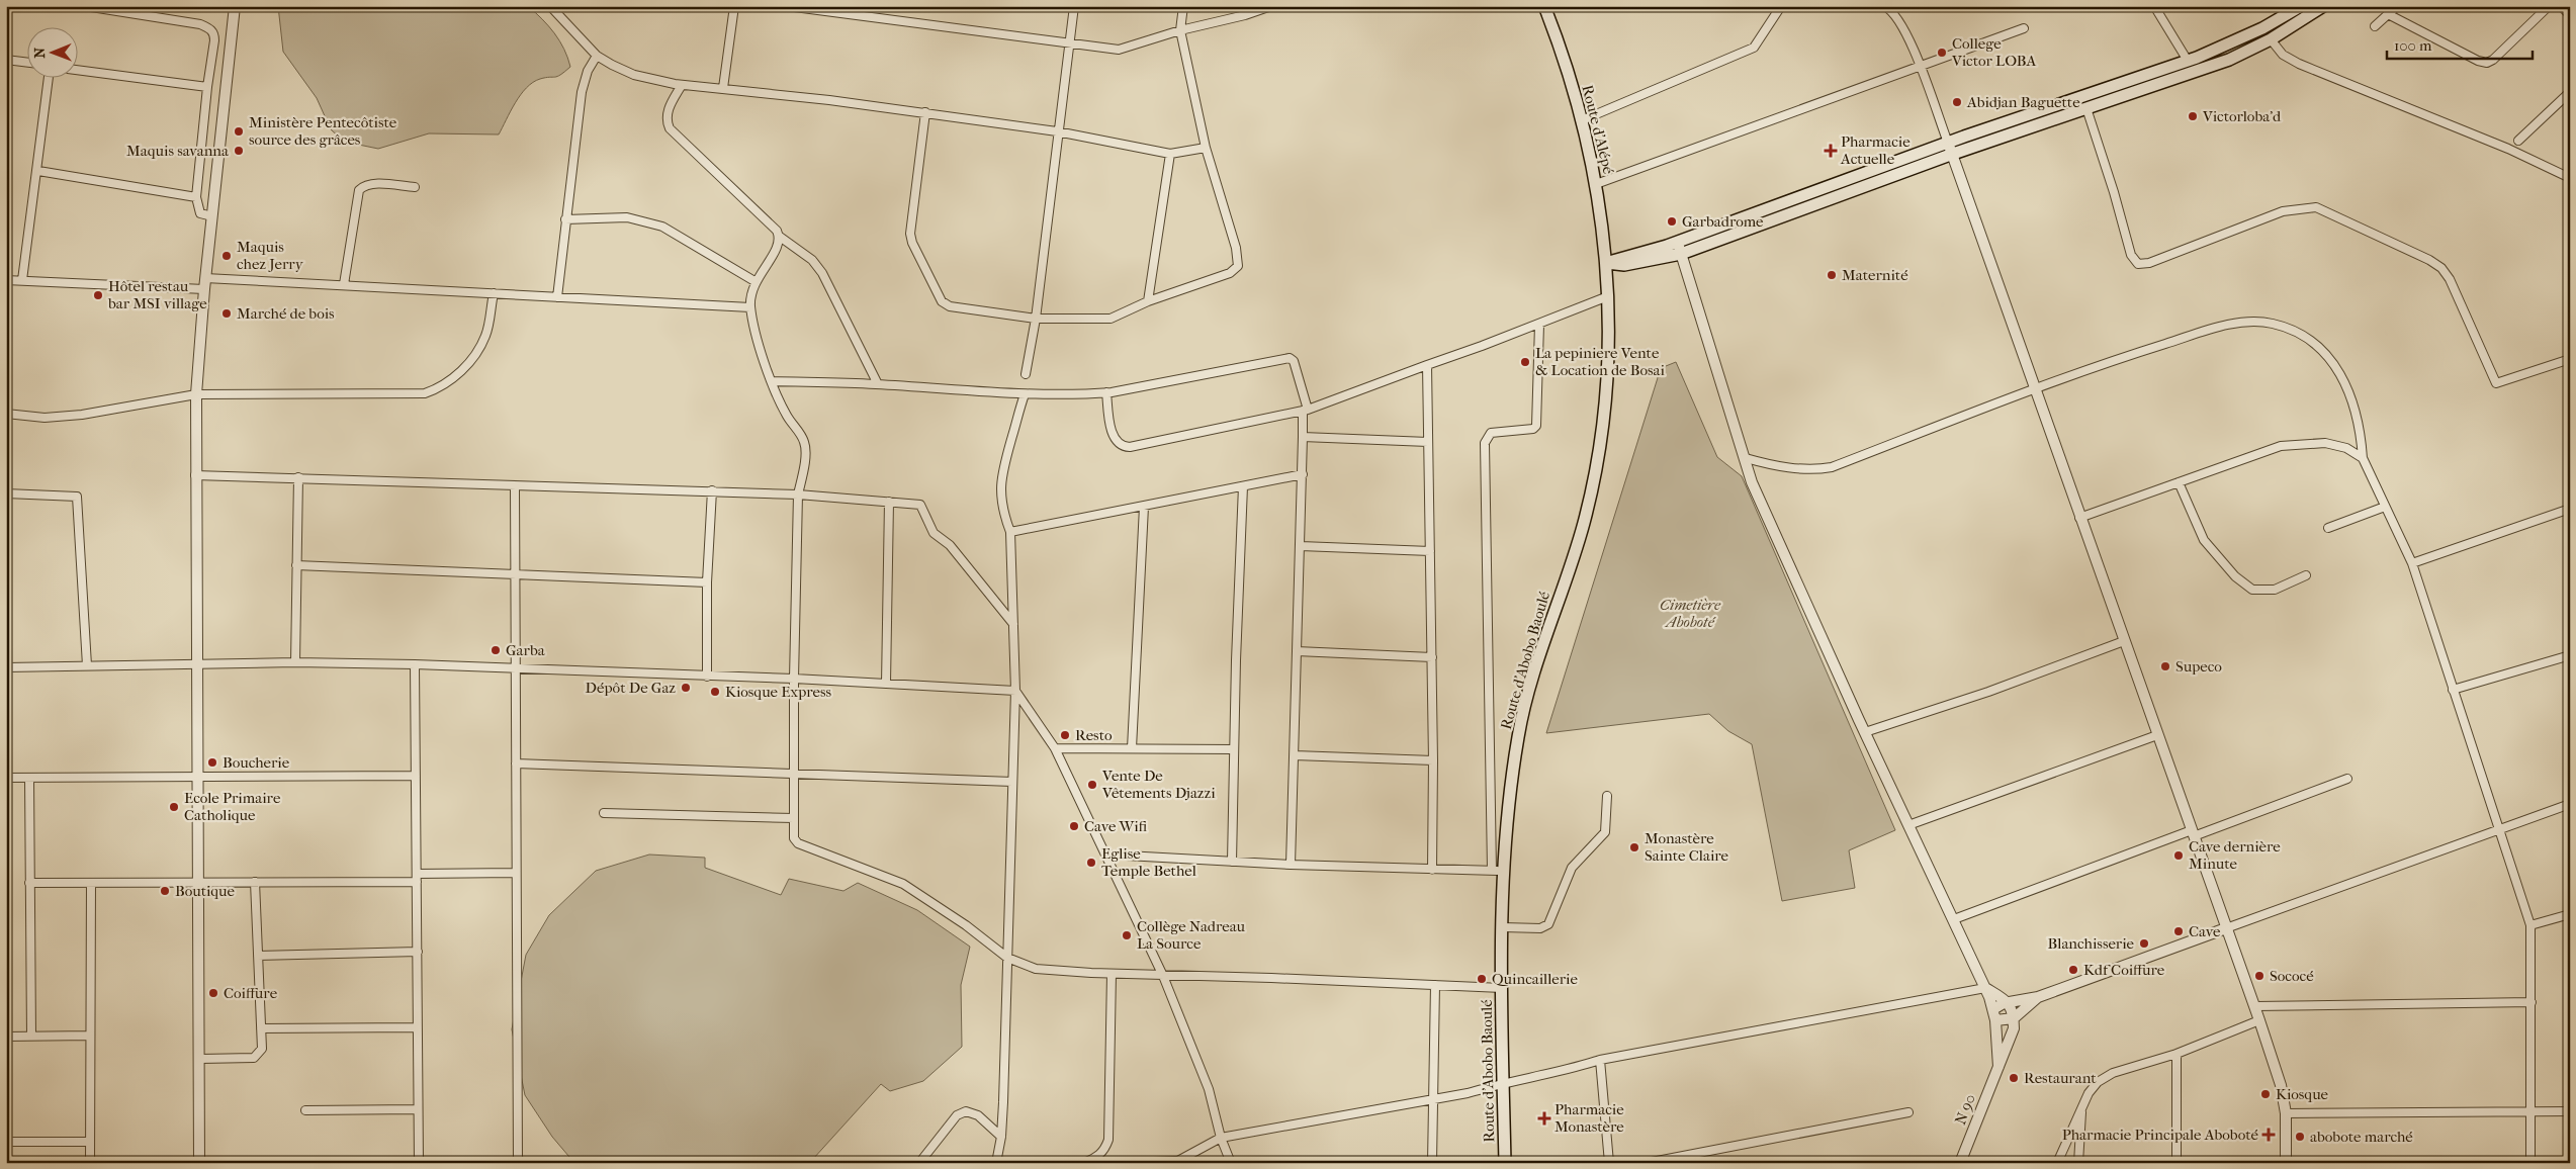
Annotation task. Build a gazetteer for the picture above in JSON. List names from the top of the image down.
{
  "streets": {
    "main road": ["Route d'Alépé", "Route d'Abobo Baoulé"],
    "street": ["N 90"]
  },
  "crossings": [
    ["Route d'Alépé", "Route d'Abobo Baoulé"]
  ],
  "parks": ["Cimetière Aboboté"],
  "places": {
    "other": [
      "College Victor LOBA",
      "Abidjan Baguette",
      "Victorloba'd",
      "Ministère Pentecôtiste source des grâces",
      "Maquis savanna",
      "Garbadrome",
      "Maquis chez Jerry",
      "Maternité",
      "Hôtel restau bar MSI village",
      "Marché de bois",
      "La pepiniere Vente & Location de Bosai",
      "Garba",
      "Supeco",
      "Dépôt De Gaz",
      "Kiosque Express",
      "Resto",
      "Boucherie",
      "Vente De Vêtements Djazzi",
      "Ecole Primaire Catholique",
      "Cave Wifi",
      "Monastère Sainte Claire",
      "Cave dernière Minute",
      "Eglise Temple Bethel",
      "Boutique",
      "Cave",
      "Collège Nadreau La Source",
      "Blanchisserie",
      "Kdf Coiffure",
      "Sococé",
      "Quincaillerie",
      "Coiffure",
      "Restaurant",
      "Kiosque",
      "abobote marché"
    ],
    "health": ["Pharmacie Actuelle", "Pharmacie Monastère", "Pharmacie Principale Aboboté"]
  },
  "scale_bar": "100 m",
  "north": "left"
}
